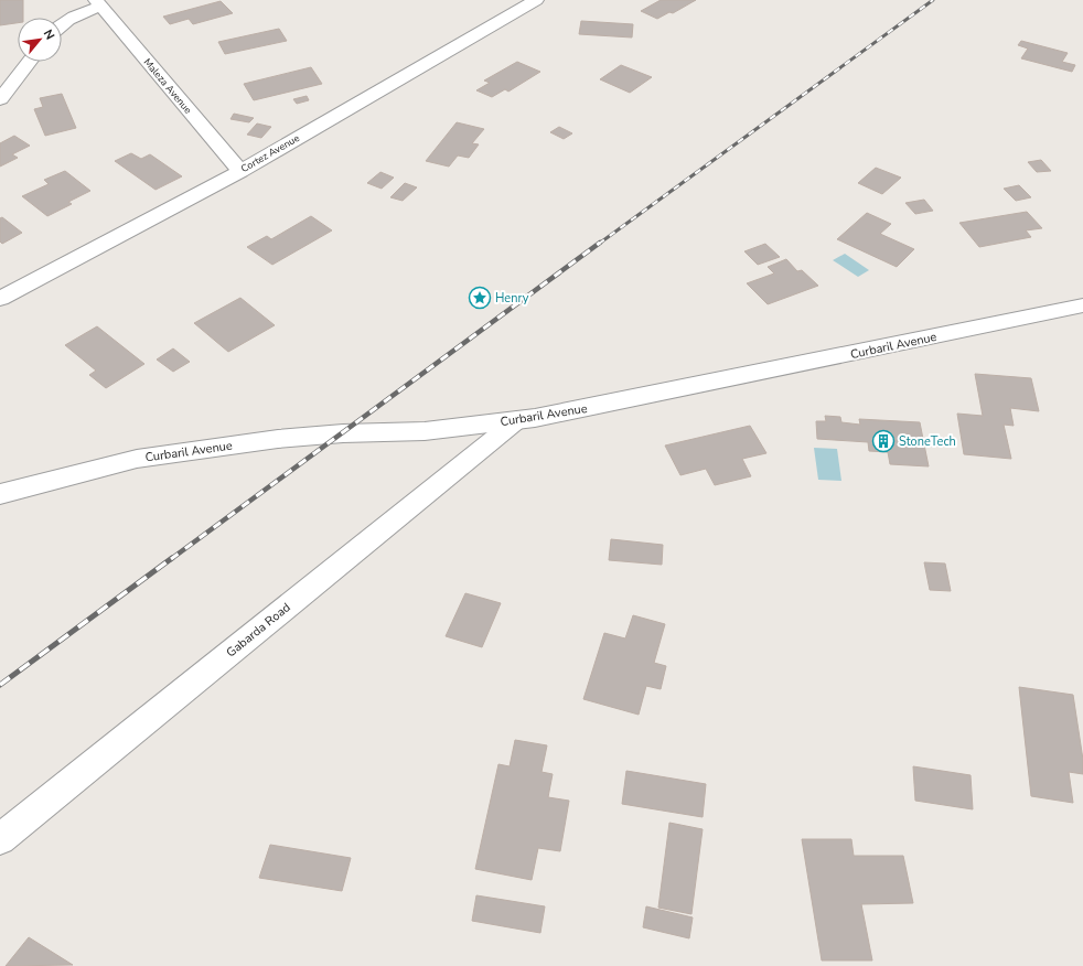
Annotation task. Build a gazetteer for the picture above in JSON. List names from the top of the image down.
{
  "streets": {
    "street": [
      "Maleza Avenue",
      "Cortez Avenue",
      "Curbaril Avenue",
      "Gabarda Road"
    ]
  },
  "crossings": [
    ["Maleza Avenue", "Cortez Avenue"],
    ["Curbaril Avenue", "Gabarda Road"]
  ],
  "places": {
    "place": ["Henry"],
    "building": ["StoneTech"]
  },
  "north": "top right"
}
